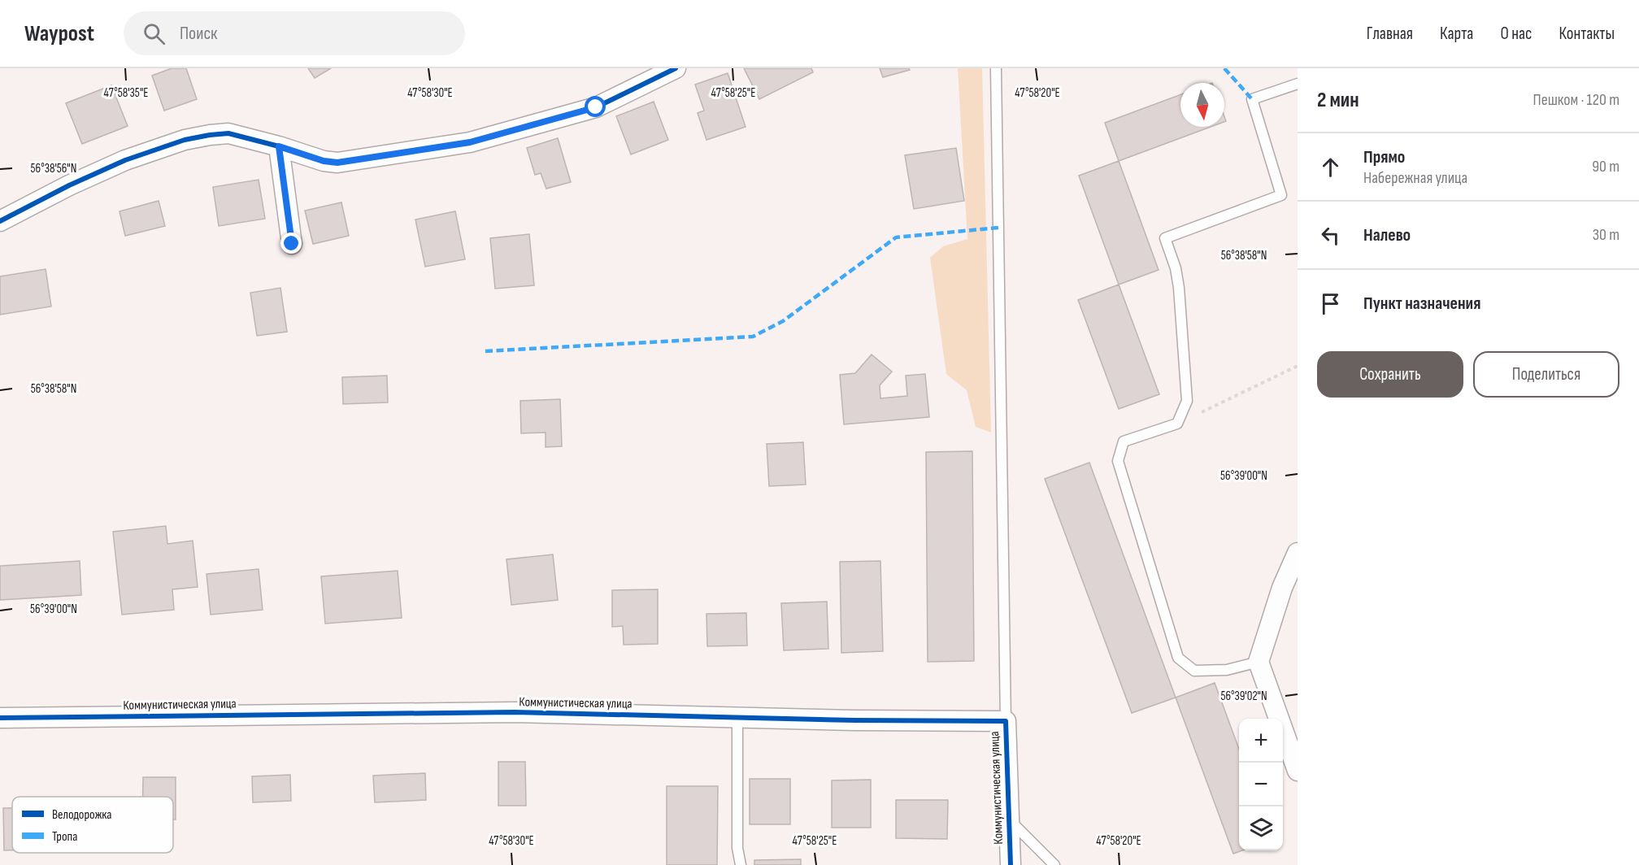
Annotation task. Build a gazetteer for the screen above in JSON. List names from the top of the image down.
{
  "streets": {
    "street": ["Коммунистическая улица"]
  },
  "legend": ["Велодорожка", "Тропа"],
  "north": "bottom",
  "page": {
    "header": "Waypost",
    "search": "Поиск",
    "nav": [
      "Главная",
      "Карта",
      "О нас",
      "Контакты"
    ],
    "heading": ["2 мин", "Пешком · 120 m"],
    "list": [
      ["Прямо", "Набережная улица", "90 m"],
      ["Налево", "30 m"],
      "Пункт назначения"
    ],
    "buttons": ["Сохранить", "Поделиться"],
    "map_buttons": ["+", "−"]
  },
  "coordinates": [
    "47°58'35\"E",
    "47°58'30\"E",
    "47°58'25\"E",
    "47°58'20\"E",
    "56°38'56\"N",
    "56°38'58\"N",
    "56°39'00\"N",
    "56°39'02\"N"
  ]
}
